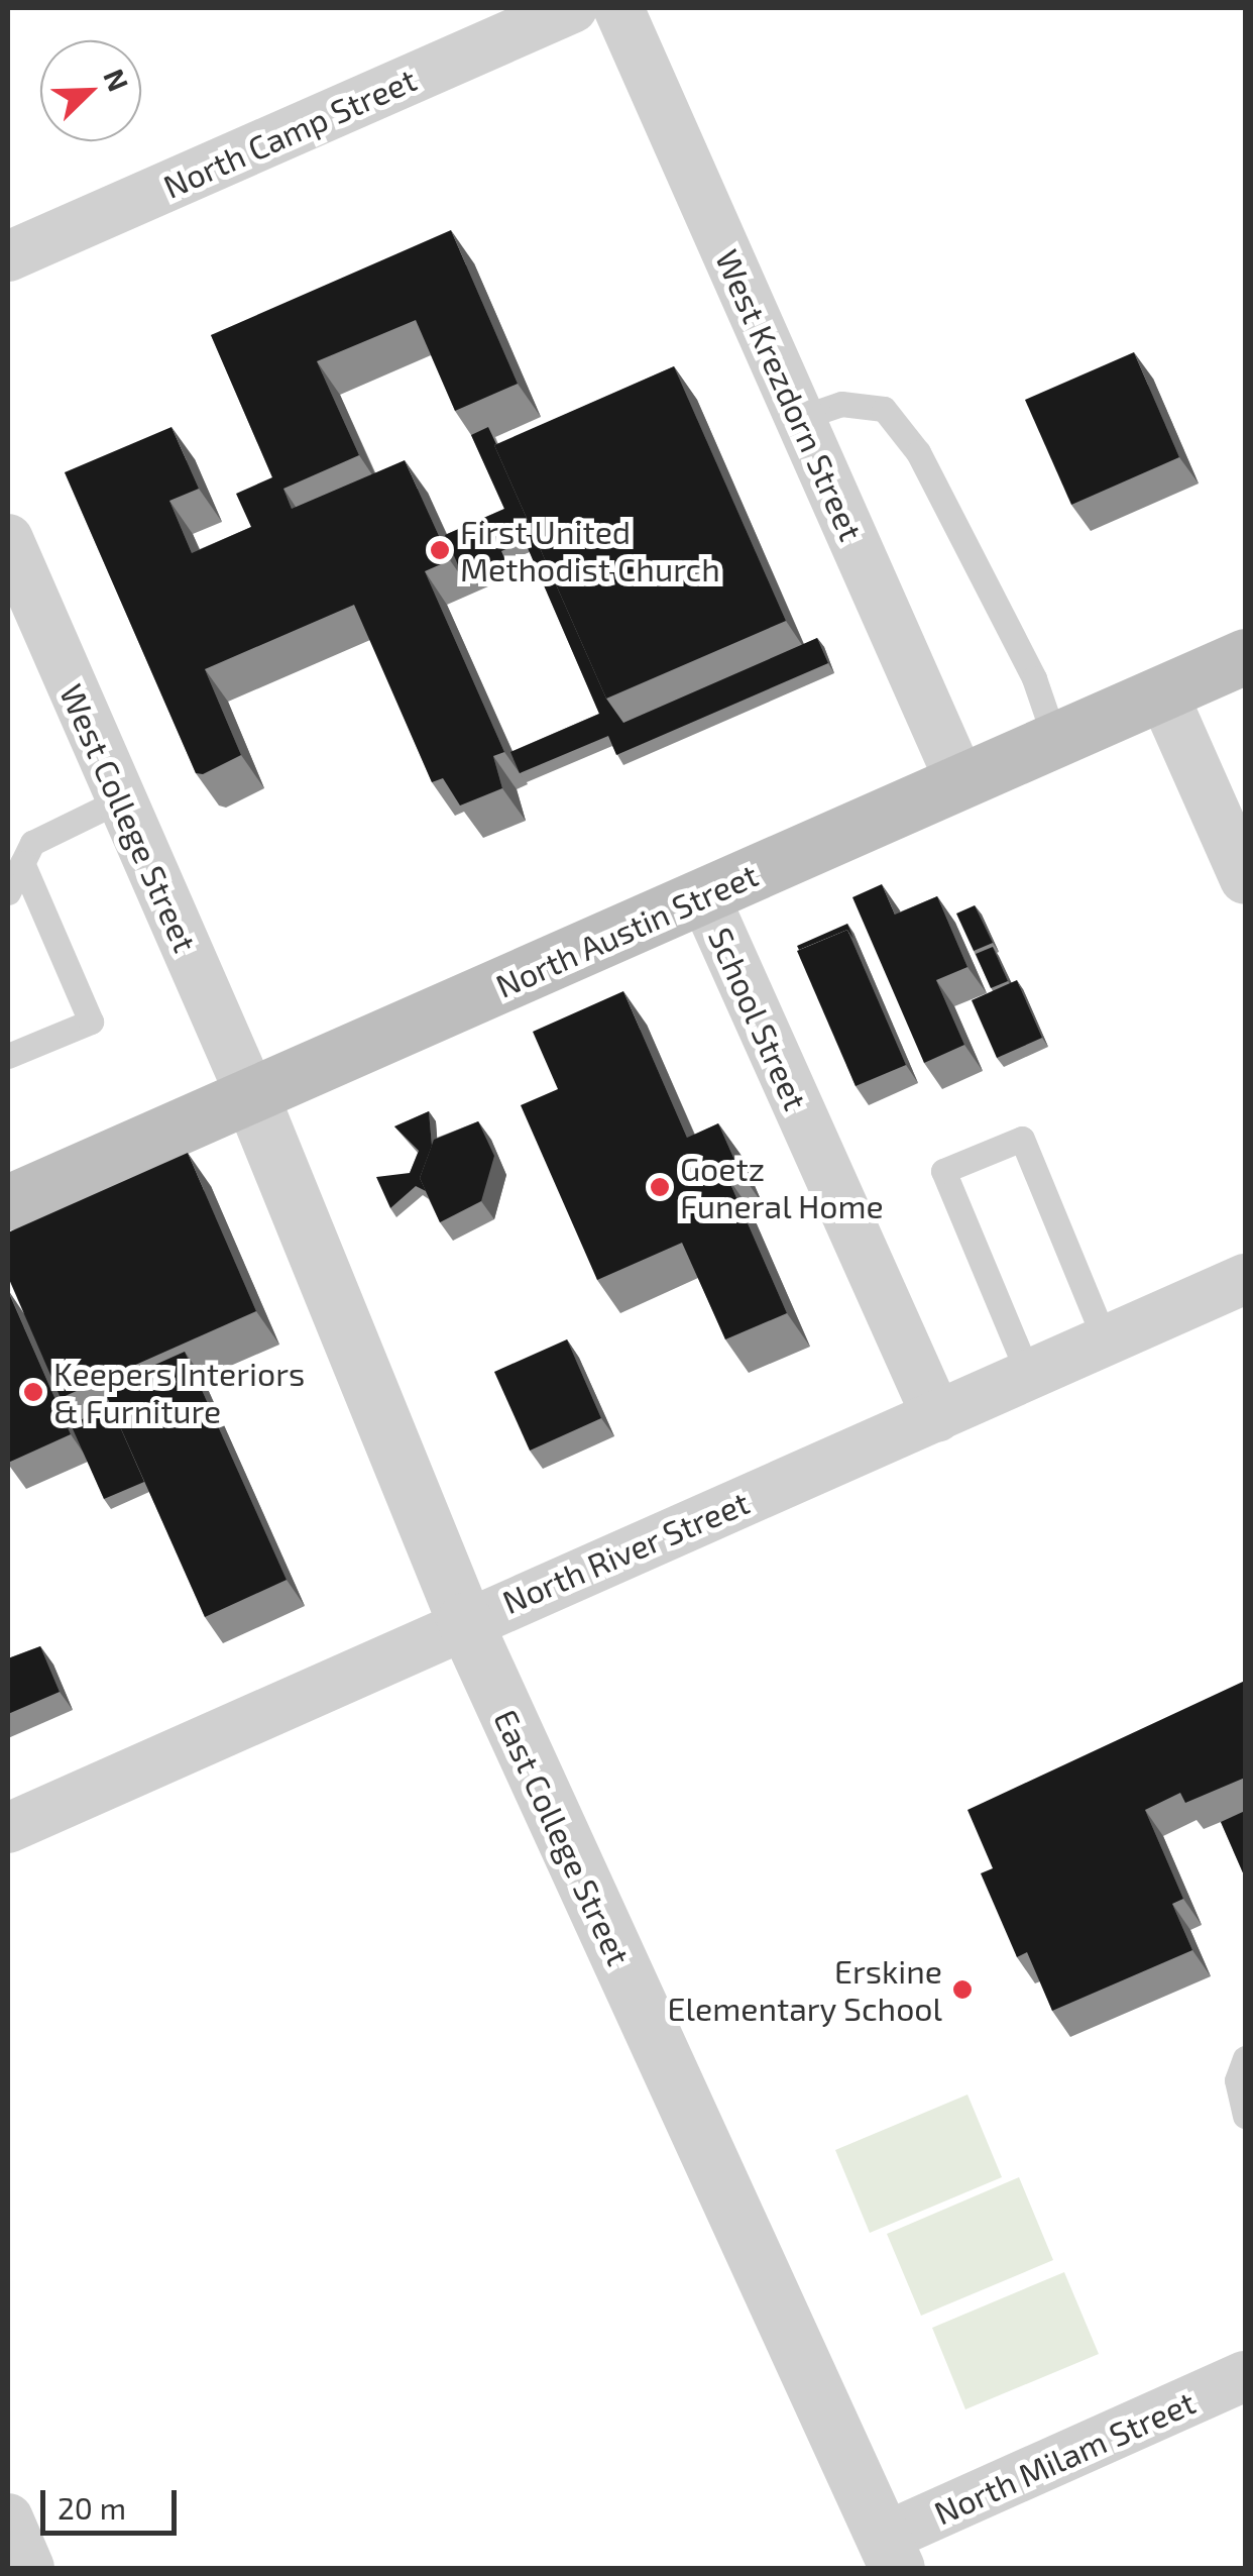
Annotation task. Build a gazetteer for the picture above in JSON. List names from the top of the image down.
{
  "streets": {
    "main road": ["North Austin Street"],
    "street": [
      "North Camp Street",
      "West Krezdorn Street",
      "West College Street",
      "School Street",
      "North River Street",
      "East College Street",
      "North Milam Street"
    ]
  },
  "crossings": [
    ["West Krezdorn Street", "North Austin Street"],
    ["West College Street", "North Austin Street"],
    ["West College Street", "East College Street"],
    ["North Austin Street", "School Street"],
    ["North Austin Street", "East College Street"],
    ["School Street", "North River Street"],
    ["North River Street", "East College Street"],
    ["East College Street", "North Milam Street"]
  ],
  "places": [
    "First United Methodist Church",
    "Goetz Funeral Home",
    "Keepers Interiors & Furniture",
    "Erskine Elementary School"
  ],
  "scale_bar": "20 m",
  "north": "top right"
}
